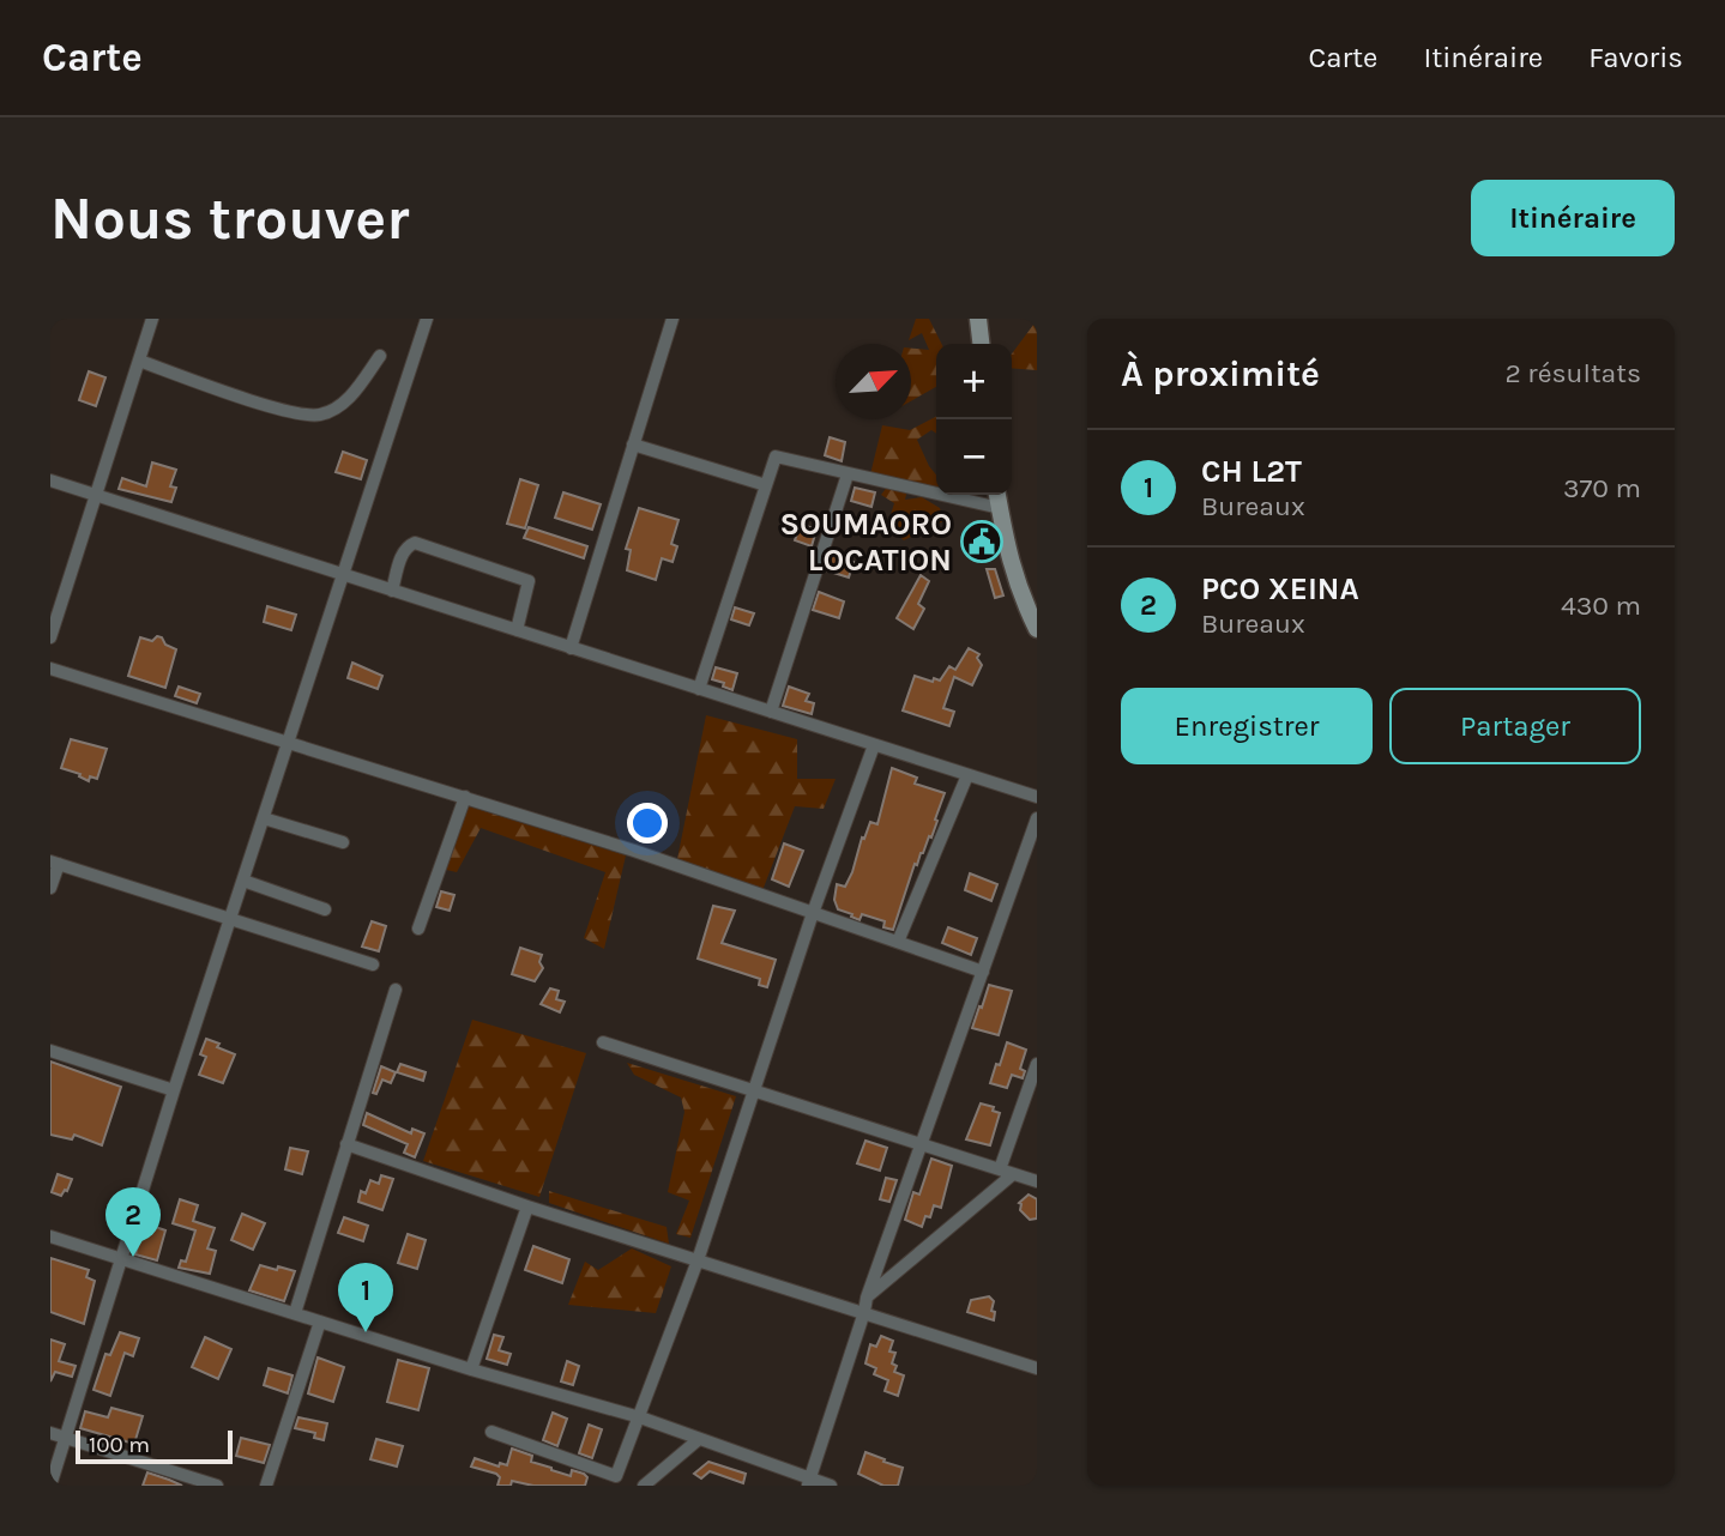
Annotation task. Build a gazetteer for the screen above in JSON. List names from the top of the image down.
{
  "places": {
    "public building": ["SOUMAORO LOCATION"]
  },
  "scale_bar": "100 m",
  "north": "top right",
  "page": {
    "header": "Carte",
    "nav": ["Carte", "Itinéraire", "Favoris"],
    "buttons": [
      "Itinéraire",
      ["Enregistrer", "Partager"]
    ],
    "title": "Nous trouver",
    "heading": ["À proximité", "2 résultats"],
    "map_buttons": ["+", "−"],
    "list": [
      {
        "mark": "1",
        "name": "CH L2T",
        "note": "Bureaux",
        "value": "370 m"
      },
      {
        "mark": "2",
        "name": "PCO XEINA",
        "note": "Bureaux",
        "value": "430 m"
      }
    ],
    "pins": ["2", "1"],
    "scale": "100 m"
  }
}
